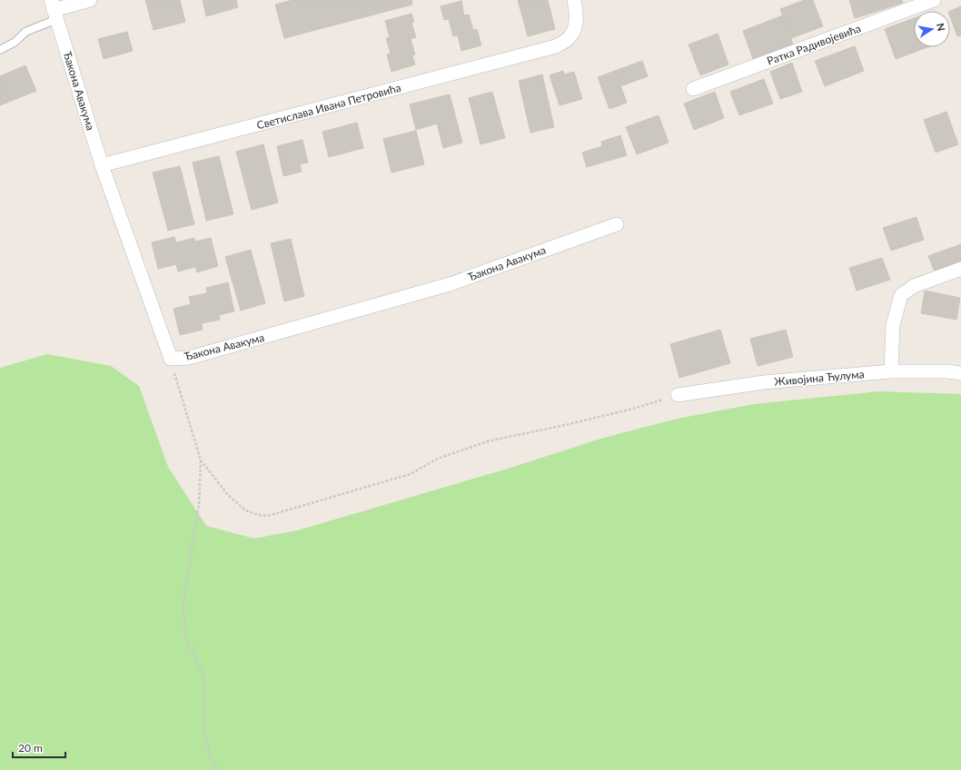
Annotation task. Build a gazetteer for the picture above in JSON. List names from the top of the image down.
{
  "streets": {
    "street": [
      "Ратка Радивојевића",
      "Ђакона Авакума",
      "Светислава Ивана Петровића",
      "Живојина Ћулума"
    ]
  },
  "crossings": [
    ["Ђакона Авакума", "Светислава Ивана Петровића"]
  ],
  "scale_bar": "20 m",
  "north": "right"
}
